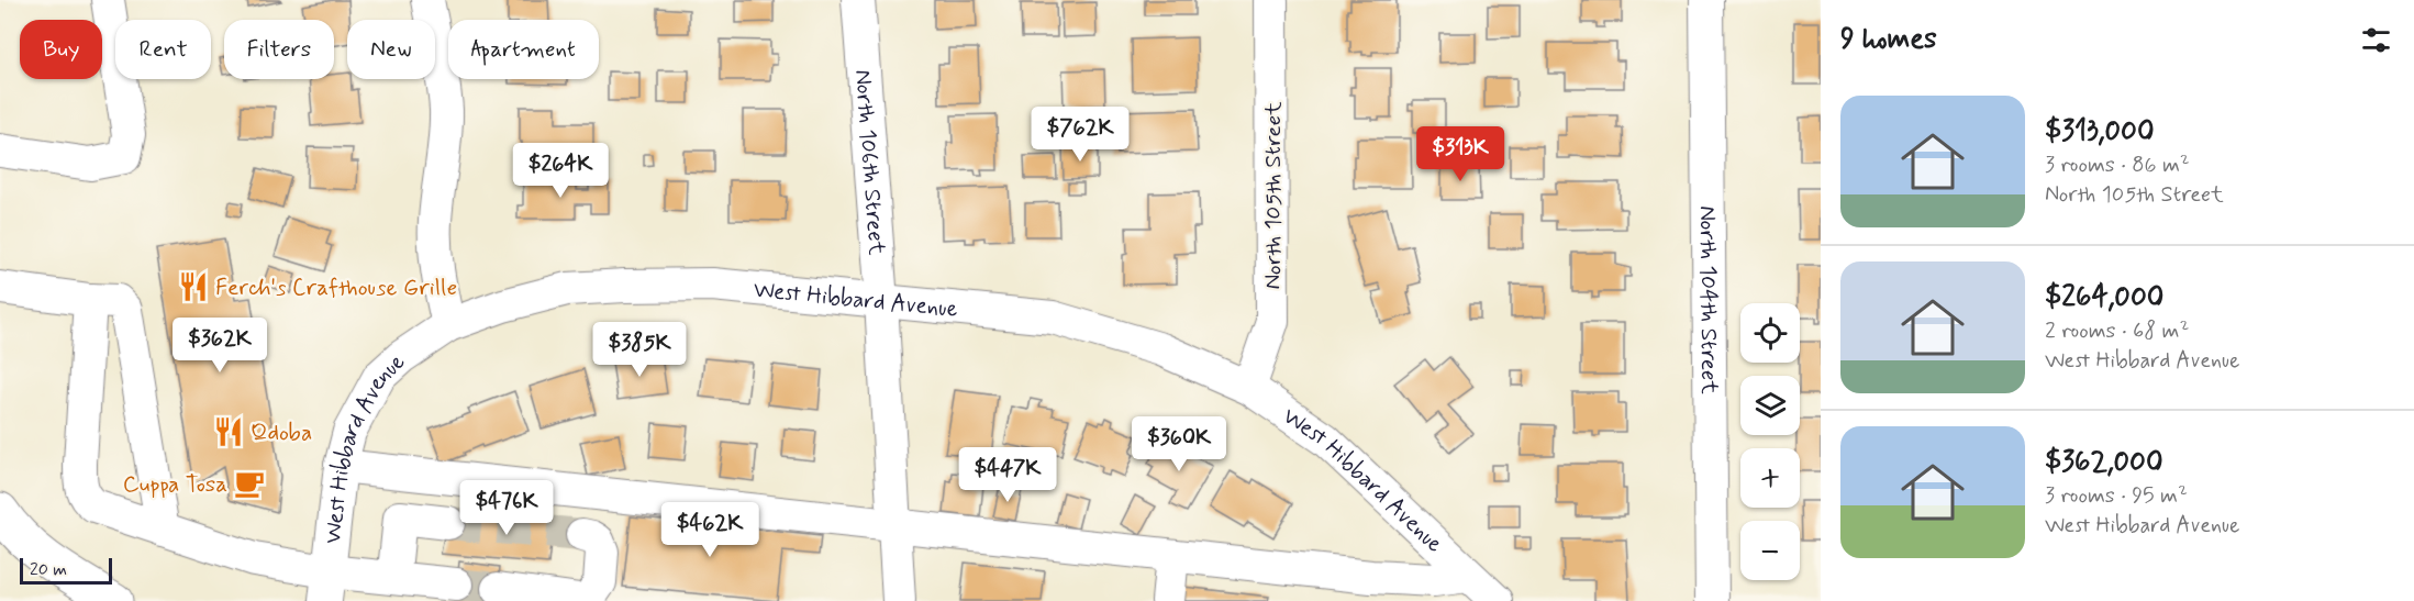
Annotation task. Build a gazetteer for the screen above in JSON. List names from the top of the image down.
{
  "streets": {
    "street": [
      "North 106th Street",
      "North 105th Street",
      "West Hibbard Avenue",
      "North 104th Street"
    ]
  },
  "crossings": [
    ["North 106th Street", "West Hibbard Avenue"],
    ["North 105th Street", "West Hibbard Avenue"]
  ],
  "places": {
    "restaurant": ["Ferch's Crafthouse Grille", "Qdoba"],
    "cafe": ["Cuppa Tosa"]
  },
  "scale_bar": "20 m",
  "page": {
    "heading": "9 homes",
    "chip": [
      "Buy",
      "Rent",
      "Filters",
      "New",
      "Apartment"
    ],
    "list": [
      {
        "name": "$313,000",
        "note": "3 rooms · 86 m² · North 105th Street"
      },
      {
        "name": "$264,000",
        "note": "2 rooms · 68 m² · West Hibbard Avenue"
      },
      {
        "name": "$362,000",
        "note": "3 rooms · 95 m² · West Hibbard Avenue"
      }
    ],
    "price": [
      "$762K",
      "$313K",
      "$264K",
      "$362K",
      "$385K",
      "$360K",
      "$447K",
      "$476K",
      "$462K"
    ],
    "map_buttons": ["+", "−"],
    "scale": "20 m"
  }
}
